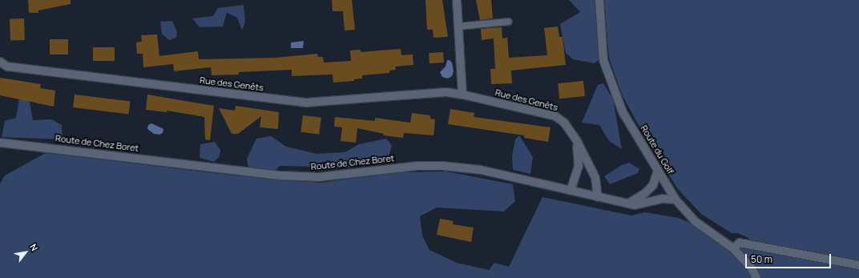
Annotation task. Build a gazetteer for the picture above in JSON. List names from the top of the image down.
{
  "streets": {
    "street": ["Rue des Genêts", "Route de Chez Boret", "Route du Golf"]
  },
  "crossings": [
    ["Rue des Genêts", "Route de Chez Boret"],
    ["Route de Chez Boret", "Route du Golf"]
  ],
  "scale_bar": "50 m",
  "north": "top right"
}
